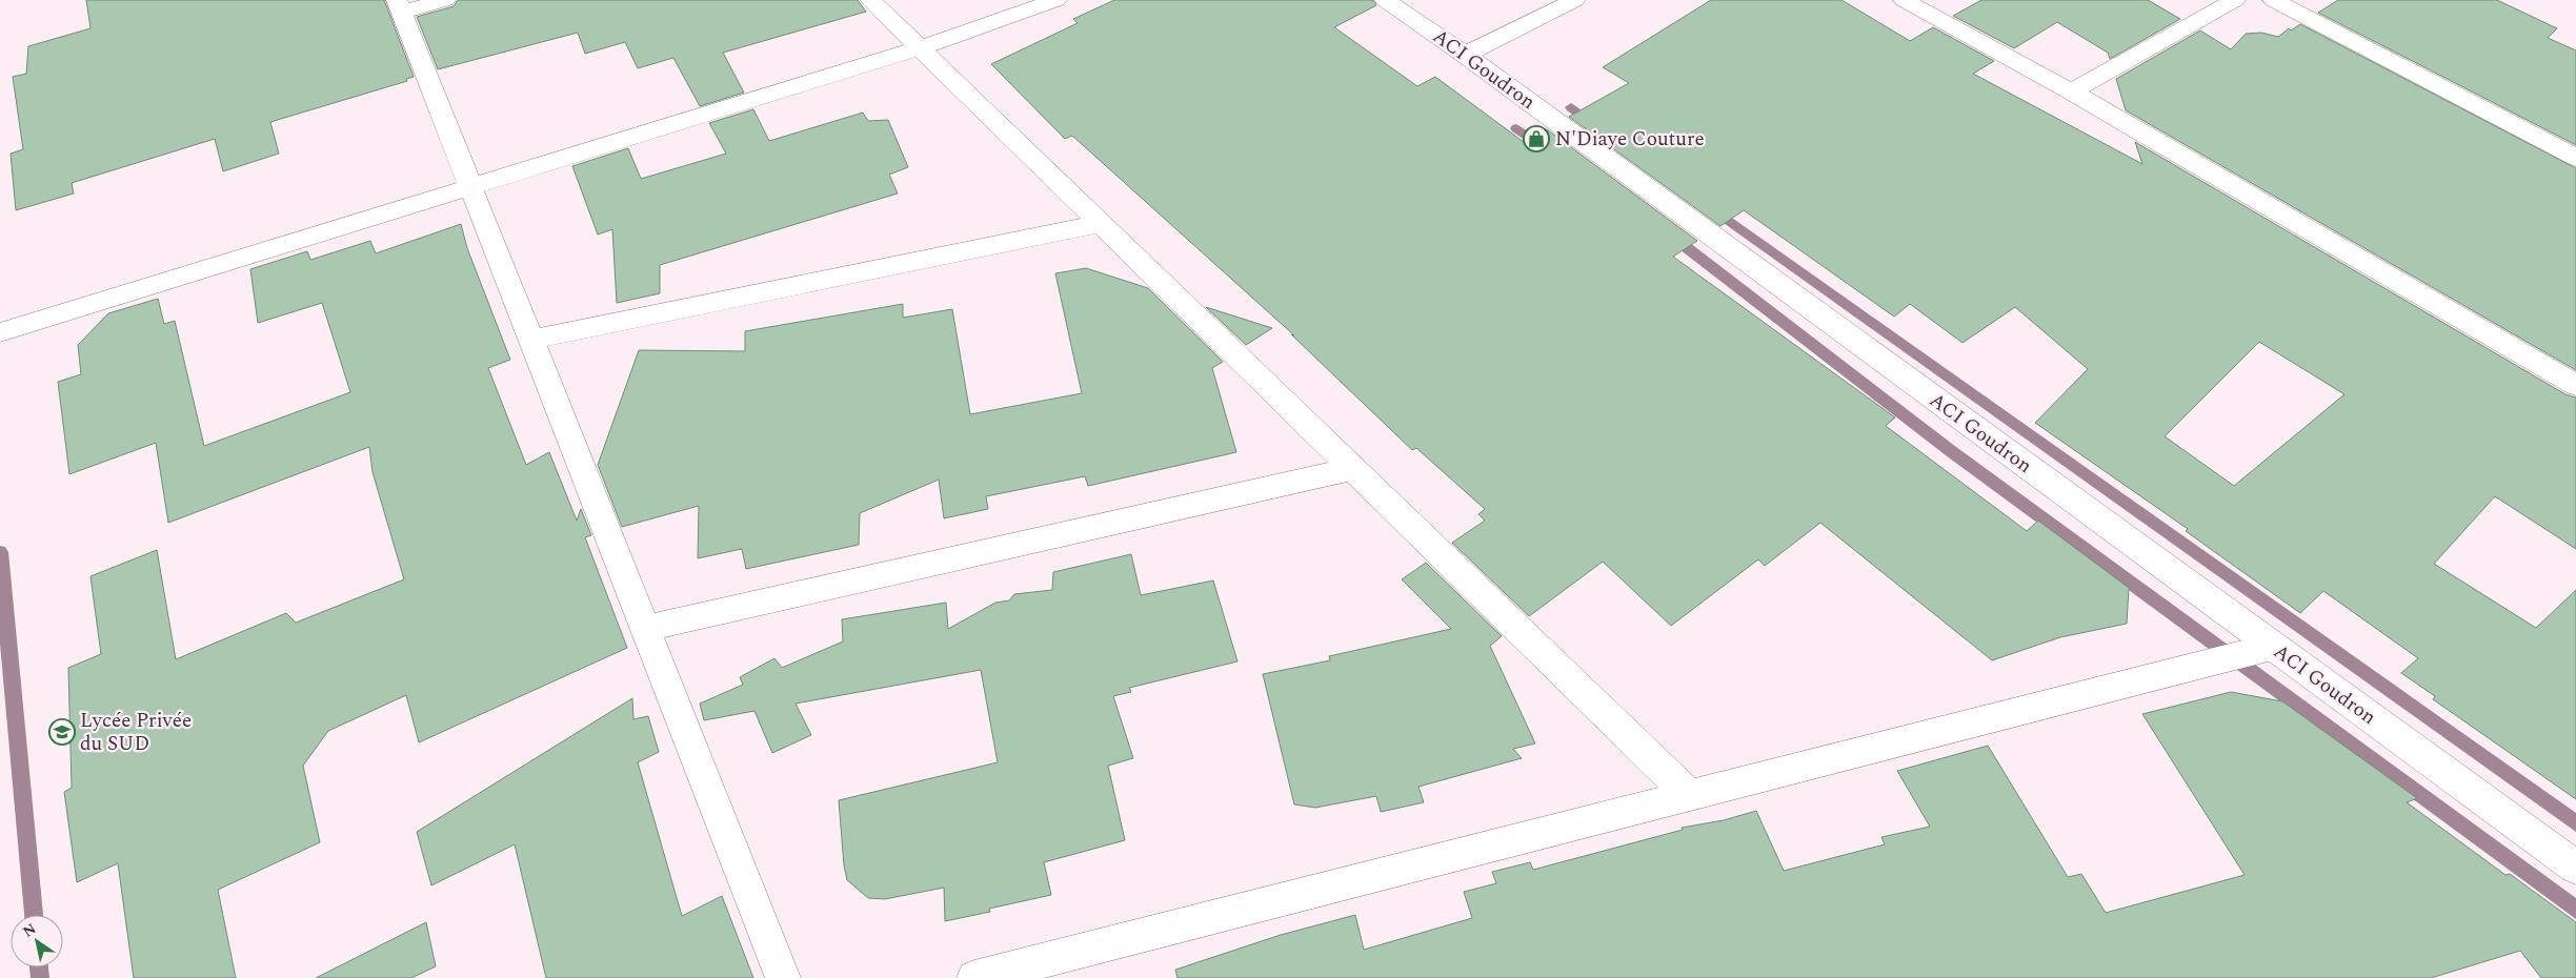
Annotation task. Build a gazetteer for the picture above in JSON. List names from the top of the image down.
{
  "streets": {
    "street": ["ACI Goudron"]
  },
  "places": {
    "shop": ["N'Diaye Couture"],
    "school or university": ["Lycée Privée du SUD"]
  },
  "north": "top left"
}
